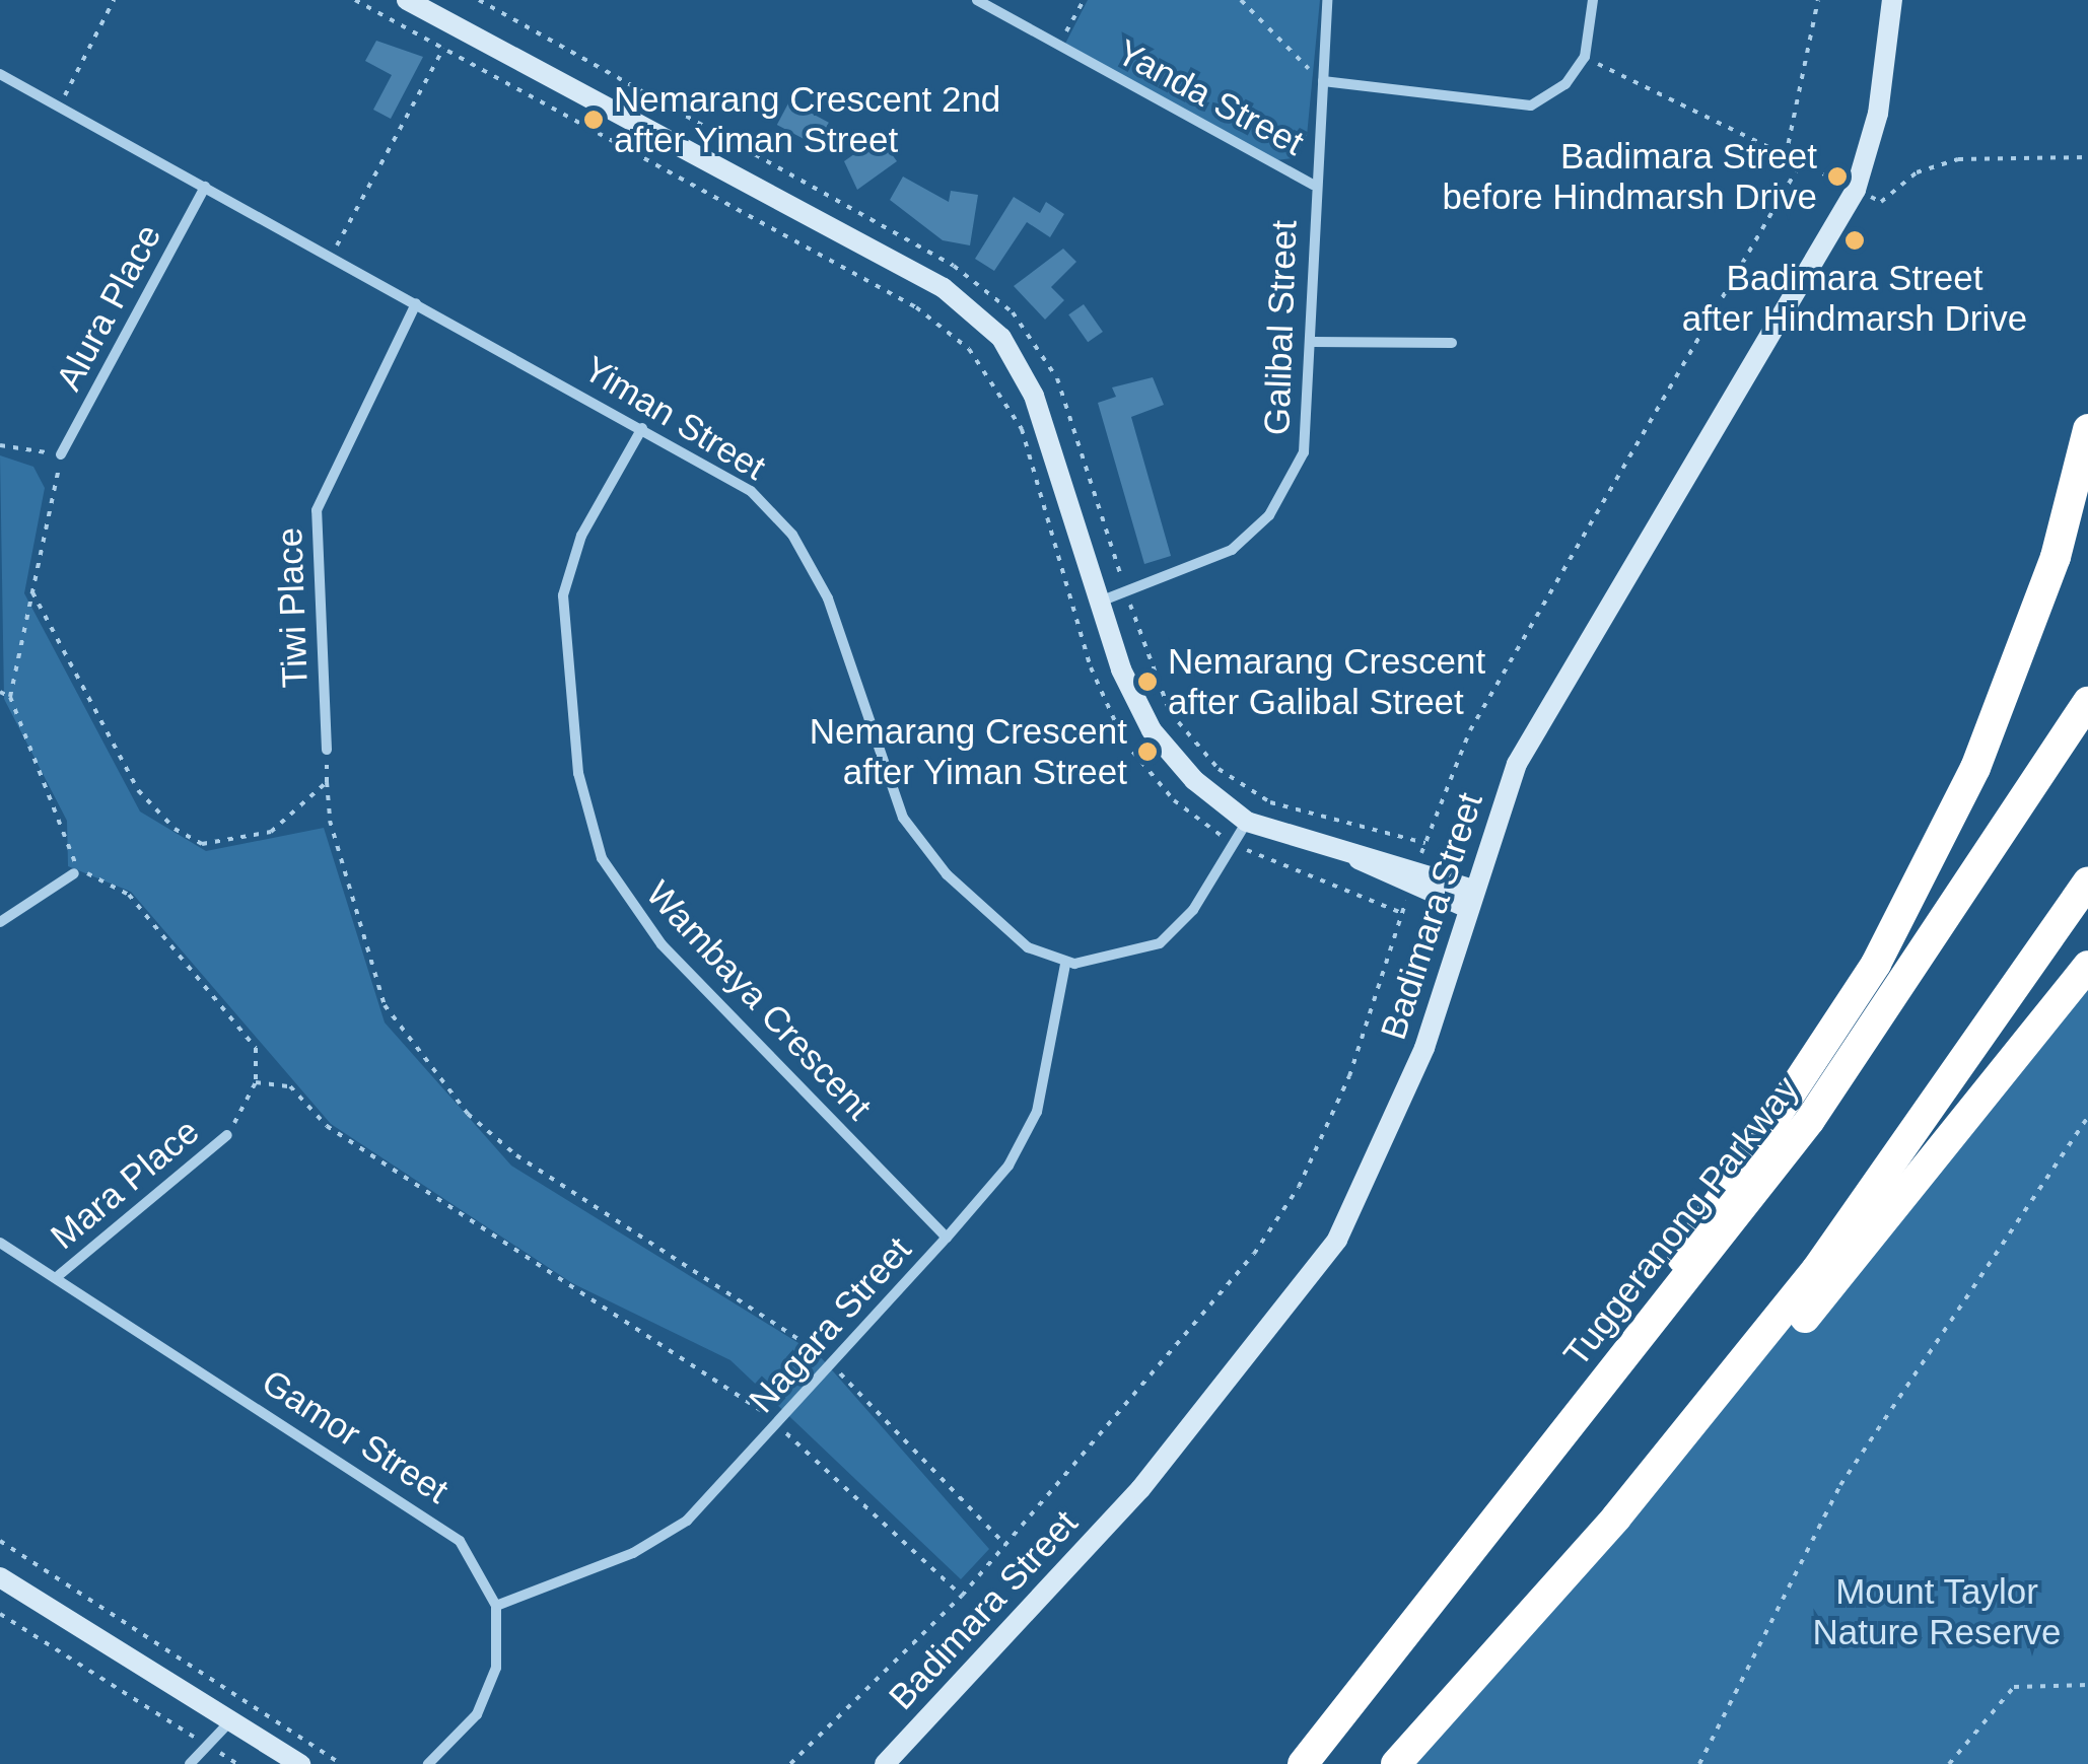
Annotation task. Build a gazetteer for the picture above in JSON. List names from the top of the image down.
{
  "streets": {
    "highway": ["Tuggeranong Parkway"],
    "main road": ["Badimara Street"],
    "street": [
      "Yanda Street",
      "Alura Place",
      "Galibal Street",
      "Yiman Street",
      "Tiwi Place",
      "Wambaya Crescent",
      "Mara Place",
      "Nagara Street",
      "Gamor Street"
    ]
  },
  "crossings": [
    ["Yanda Street", "Galibal Street"],
    ["Alura Place", "Yiman Street"],
    ["Yiman Street", "Tiwi Place"],
    ["Yiman Street", "Wambaya Crescent"],
    ["Yiman Street", "Nagara Street"],
    ["Wambaya Crescent", "Nagara Street"],
    ["Mara Place", "Gamor Street"],
    ["Nagara Street", "Gamor Street"]
  ],
  "parks": ["Mount Taylor Nature Reserve"],
  "places": [
    "Nemarang Crescent 2nd after Yiman Street",
    "Badimara Street before Hindmarsh Drive",
    "Badimara Street after Hindmarsh Drive",
    "Nemarang Crescent after Galibal Street",
    "Nemarang Crescent after Yiman Street"
  ]
}
